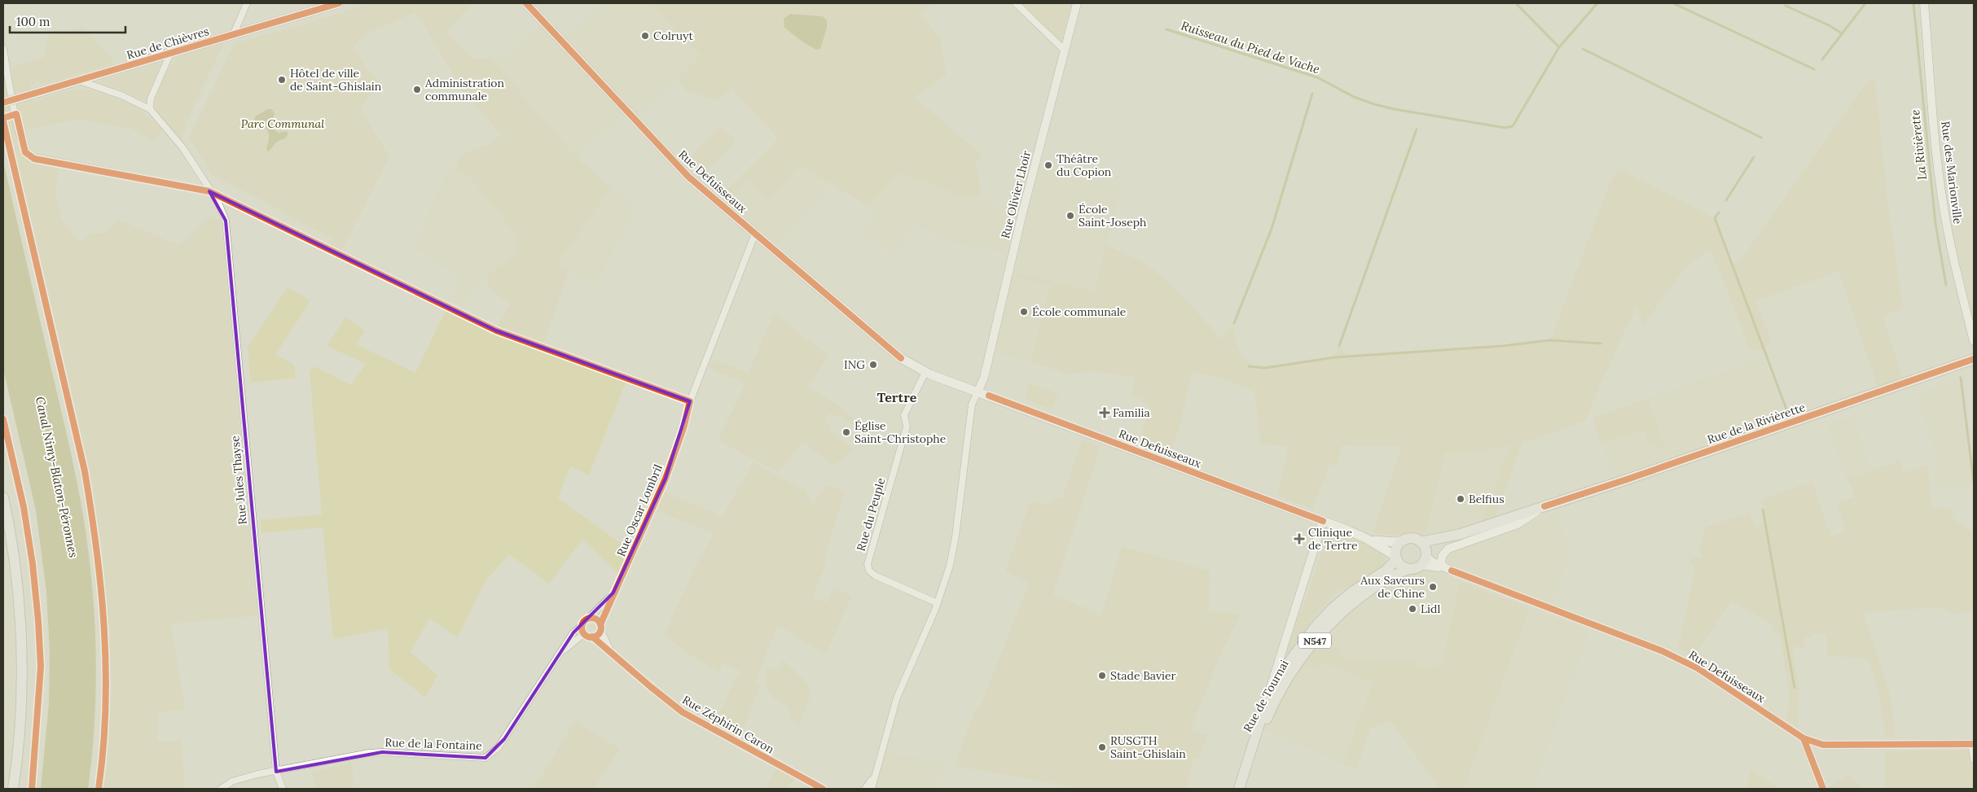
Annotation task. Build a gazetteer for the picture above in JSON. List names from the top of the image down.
{
  "streets": {
    "main road": [
      "Rue de Chièvres",
      "Rue Defuisseaux",
      "Rue de la Rivièrette",
      "N547",
      "Rue de Tournai"
    ],
    "street": [
      "Rue des Marionville",
      "Rue Olivier Lhoir",
      "Rue Jules Thayse",
      "Rue Oscar Lombril",
      "Rue du Peuple",
      "Rue Zéphirin Caron",
      "Rue de la Fontaine"
    ]
  },
  "crossings": [
    ["Rue Defuisseaux", "Rue Olivier Lhoir"],
    ["Rue Defuisseaux", "Rue de la Rivièrette"],
    ["Rue Defuisseaux", "Rue Oscar Lombril"],
    ["Rue Defuisseaux", "Rue du Peuple"],
    ["Rue Defuisseaux", "Rue de Tournai"],
    ["Rue de la Rivièrette", "Rue de Tournai"],
    ["Rue Jules Thayse", "Rue de la Fontaine"],
    ["Rue Oscar Lombril", "Rue Zéphirin Caron"],
    ["Rue Oscar Lombril", "Rue de la Fontaine"],
    ["Rue Zéphirin Caron", "Rue de la Fontaine"]
  ],
  "districts": ["Tertre"],
  "water": ["Ruisseau du Pied de Vache", "La Rivièrette", "Canal Nimy-Blaton-Péronnes"],
  "parks": ["Parc Communal"],
  "places": {
    "other": [
      "Colruyt",
      "Hôtel de ville de Saint-Ghislain",
      "Administration communale",
      "Théâtre du Copion",
      "École Saint-Joseph",
      "École communale",
      "ING",
      "Église Saint-Christophe",
      "Belfius",
      "Aux Saveurs de Chine",
      "Lidl",
      "Stade Bavier",
      "RUSGTH Saint-Ghislain"
    ],
    "health": ["Familia", "Clinique de Tertre"]
  },
  "scale_bar": "100 m"
}
